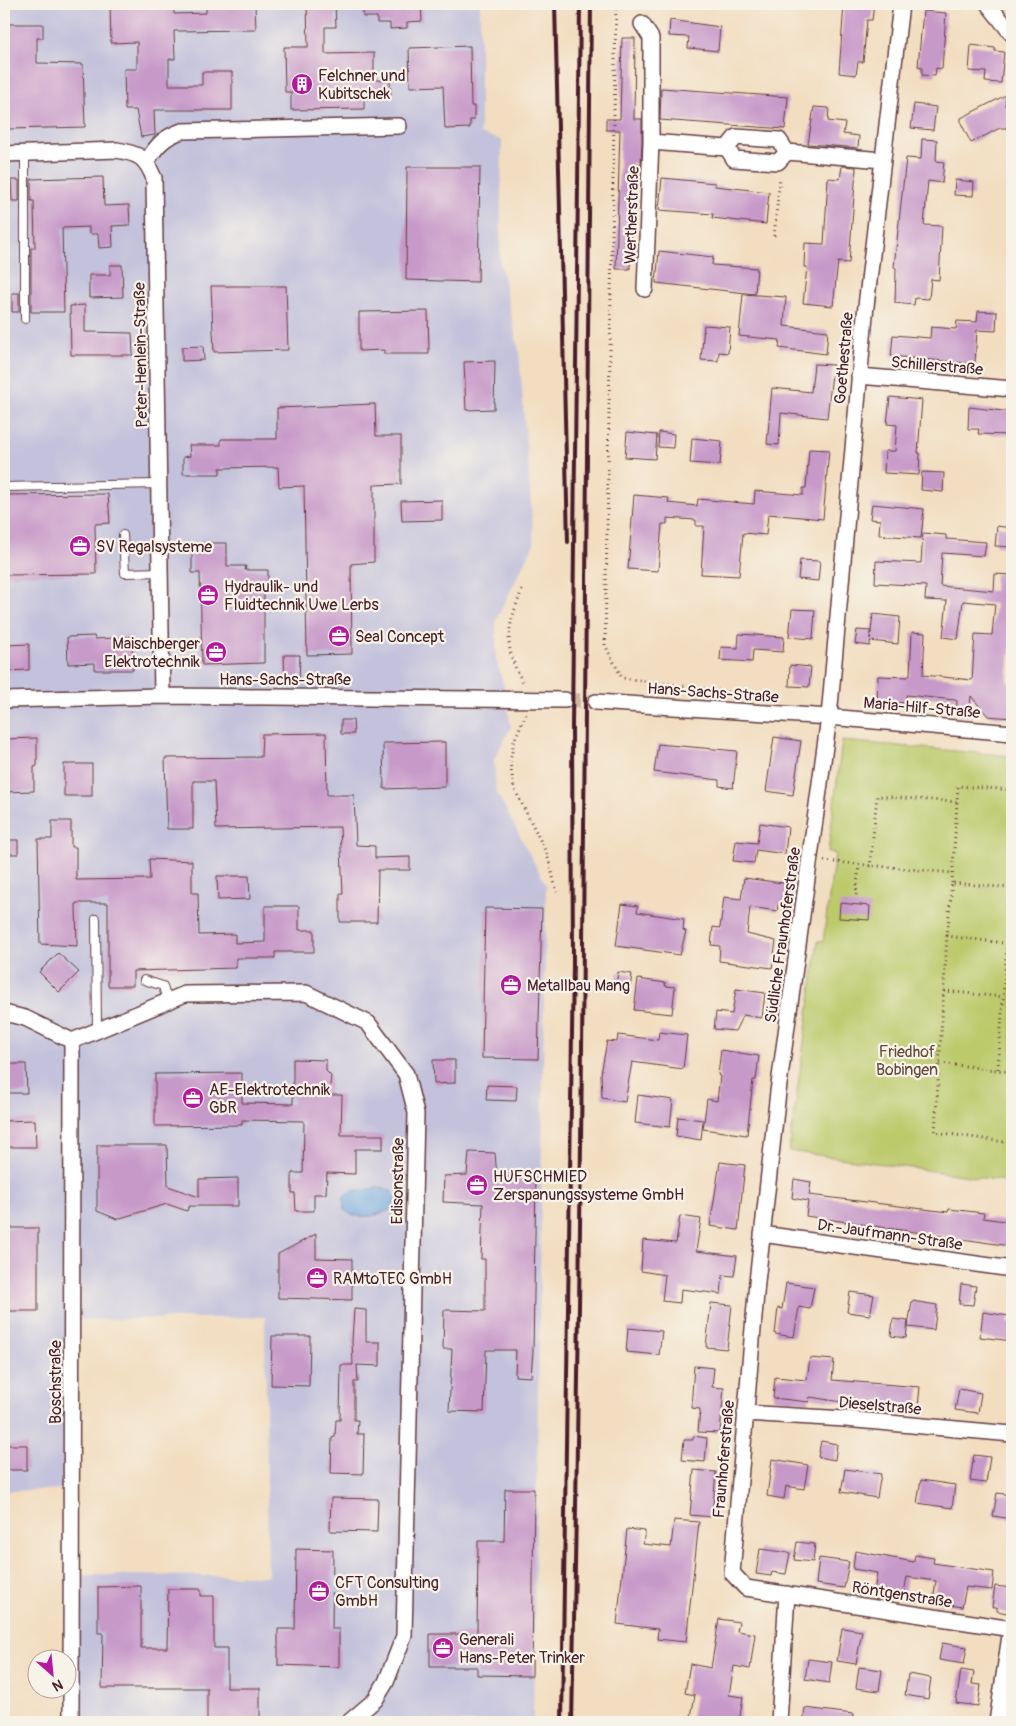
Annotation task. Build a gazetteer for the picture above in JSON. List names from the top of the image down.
{
  "streets": {
    "street": [
      "Wertherstraße",
      "Peter-Henlein-Straße",
      "Goethestraße",
      "Schillerstraße",
      "Hans-Sachs-Straße",
      "Maria-Hilf-Straße",
      "Südliche Fraunhoferstraße",
      "Edisonstraße",
      "Dr.-Jaufmann-Straße",
      "Boschstraße",
      "Dieselstraße",
      "Fraunhoferstraße",
      "Röntgenstraße"
    ]
  },
  "crossings": [
    ["Peter-Henlein-Straße", "Hans-Sachs-Straße"],
    ["Goethestraße", "Schillerstraße"],
    ["Goethestraße", "Hans-Sachs-Straße"],
    ["Goethestraße", "Maria-Hilf-Straße"],
    ["Goethestraße", "Südliche Fraunhoferstraße"],
    ["Hans-Sachs-Straße", "Maria-Hilf-Straße"],
    ["Hans-Sachs-Straße", "Südliche Fraunhoferstraße"],
    ["Maria-Hilf-Straße", "Südliche Fraunhoferstraße"],
    ["Südliche Fraunhoferstraße", "Fraunhoferstraße"],
    ["Edisonstraße", "Boschstraße"],
    ["Dr.-Jaufmann-Straße", "Fraunhoferstraße"],
    ["Dieselstraße", "Fraunhoferstraße"],
    ["Fraunhoferstraße", "Röntgenstraße"]
  ],
  "parks": ["Friedhof Bobingen"],
  "places": {
    "building": ["Felchner und Kubitschek"],
    "office": [
      "SV Regalsysteme",
      "Hydraulik- und Fluidtechnik Uwe Lerbs",
      "Seal Concept",
      "Maischberger Elektrotechnik",
      "Metallbau Mang",
      "AE-Elektrotechnik GbR",
      "HUFSCHMIED Zerspanungssysteme GmbH",
      "RAMtoTEC GmbH",
      "CFT Consulting GmbH",
      "Generali Hans-Peter Trinker"
    ]
  },
  "north": "bottom right"
}
